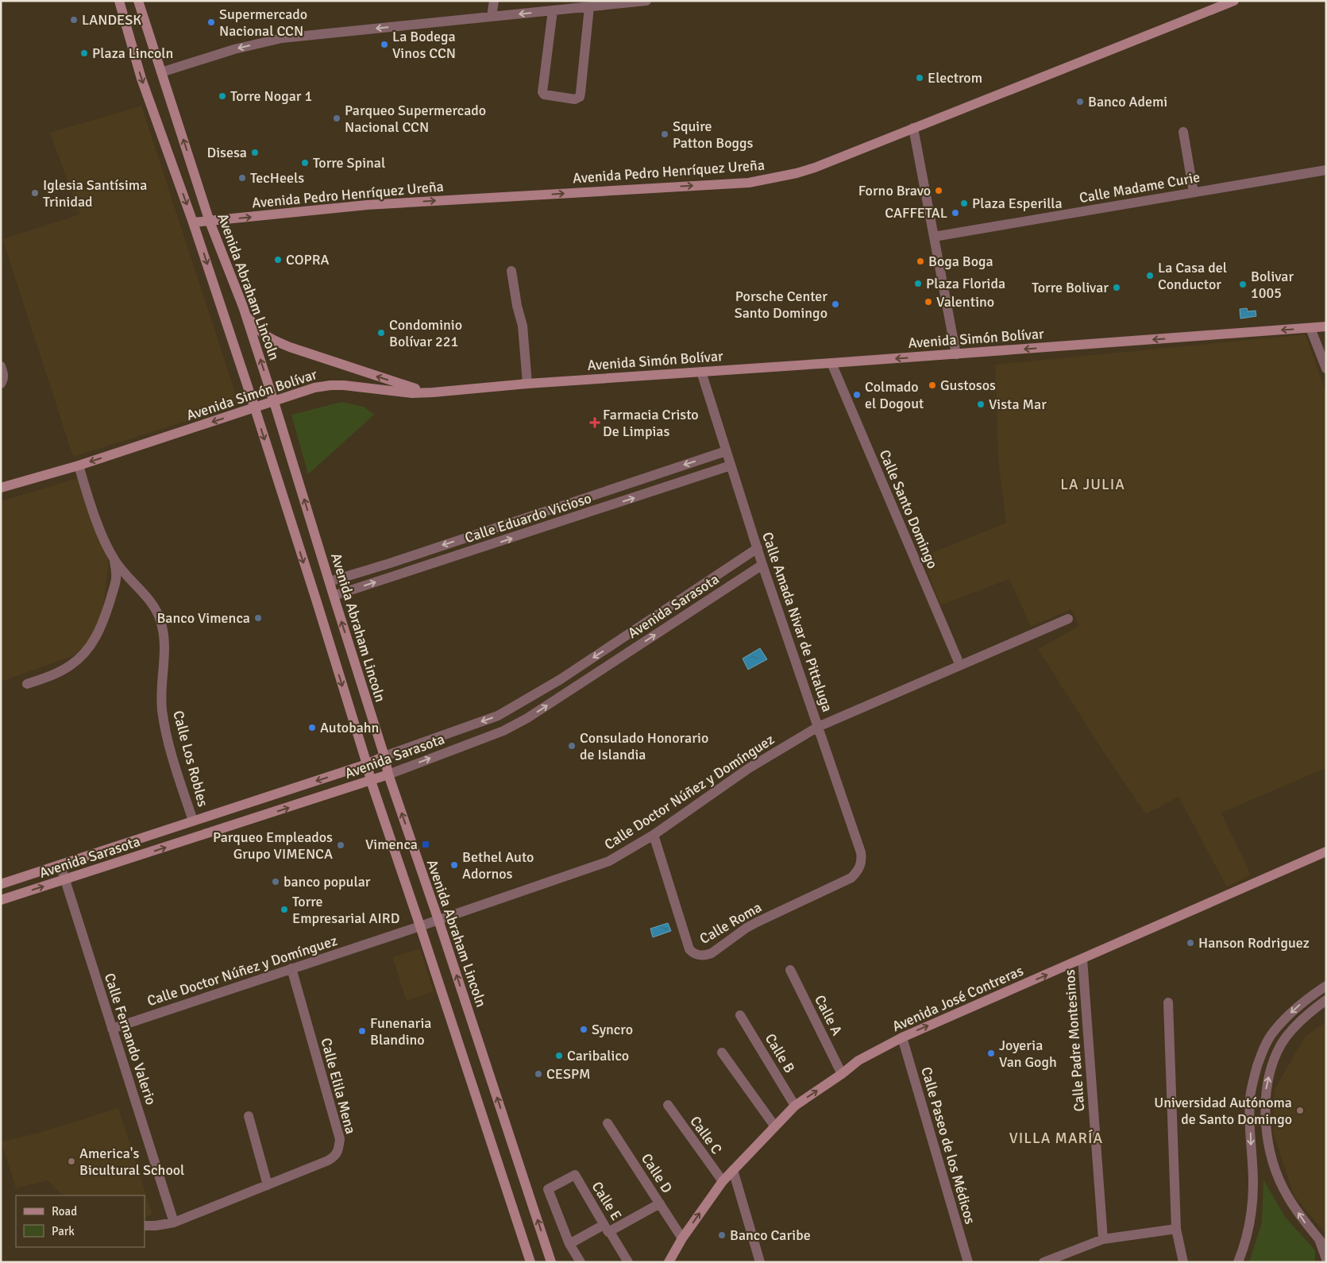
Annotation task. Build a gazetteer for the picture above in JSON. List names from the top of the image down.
{
  "streets": {
    "main road": [
      "Avenida Pedro Henríquez Ureña",
      "Avenida Abraham Lincoln",
      "Avenida Simón Bolívar",
      "Avenida Sarasota",
      "Avenida José Contreras"
    ],
    "street": [
      "Calle Madame Curie",
      "Calle Santo Domingo",
      "Calle Eduardo Vicioso",
      "Calle Amada Nivar de Pittaluga",
      "Calle Los Robles",
      "Calle Doctor Núñez y Domínguez",
      "Calle Roma",
      "Calle A",
      "Calle Fernando Valerio",
      "Calle Padre Montesinos",
      "Calle B",
      "Calle Elila Mena",
      "Calle C",
      "Calle Paseo de los Médicos",
      "Calle D",
      "Calle E"
    ]
  },
  "crossings": [
    ["Avenida Pedro Henríquez Ureña", "Avenida Abraham Lincoln"],
    ["Avenida Abraham Lincoln", "Avenida Simón Bolívar"],
    ["Avenida Abraham Lincoln", "Calle Eduardo Vicioso"],
    ["Avenida Abraham Lincoln", "Avenida Sarasota"],
    ["Avenida Abraham Lincoln", "Calle Doctor Núñez y Domínguez"],
    ["Avenida Simón Bolívar", "Calle Santo Domingo"],
    ["Avenida Simón Bolívar", "Calle Amada Nivar de Pittaluga"],
    ["Avenida Simón Bolívar", "Calle Los Robles"],
    ["Calle Santo Domingo", "Calle Doctor Núñez y Domínguez"],
    ["Calle Eduardo Vicioso", "Calle Amada Nivar de Pittaluga"],
    ["Avenida Sarasota", "Calle Amada Nivar de Pittaluga"],
    ["Avenida Sarasota", "Calle Los Robles"],
    ["Avenida Sarasota", "Calle Fernando Valerio"],
    ["Calle Amada Nivar de Pittaluga", "Calle Doctor Núñez y Domínguez"],
    ["Calle Amada Nivar de Pittaluga", "Calle Roma"],
    ["Calle Doctor Núñez y Domínguez", "Calle Roma"],
    ["Calle Doctor Núñez y Domínguez", "Calle Fernando Valerio"],
    ["Calle Doctor Núñez y Domínguez", "Calle Elila Mena"],
    ["Avenida José Contreras", "Calle A"],
    ["Avenida José Contreras", "Calle Padre Montesinos"],
    ["Avenida José Contreras", "Calle B"],
    ["Avenida José Contreras", "Calle C"],
    ["Avenida José Contreras", "Calle Paseo de los Médicos"],
    ["Avenida José Contreras", "Calle D"],
    ["Calle Fernando Valerio", "Calle Elila Mena"],
    ["Calle D", "Calle E"]
  ],
  "one_way": ["Avenida Pedro Henríquez Ureña", "Avenida Simón Bolívar", "Avenida José Contreras"],
  "districts": ["LA JULIA", "VILLA MARÍA"],
  "places": {
    "other": [
      "LANDESK",
      "Supermercado Nacional CCN",
      "La Bodega Vinos CCN",
      "Plaza Lincoln",
      "Electrom",
      "Torre Nogar 1",
      "Banco Ademi",
      "Parqueo Supermercado Nacional CCN",
      "Squire Patton Boggs",
      "Disesa",
      "Torre Spinal",
      "TecHeels",
      "Forno Bravo",
      "Iglesia Santísima Trinidad",
      "Plaza Esperilla",
      "CAFFETAL",
      "COPRA",
      "Boga Boga",
      "La Casa del Conductor",
      "Plaza Florida",
      "Bolivar 1005",
      "Torre Bolivar",
      "Valentino",
      "Porsche Center Santo Domingo",
      "Condominio Bolívar 221",
      "Gustosos",
      "Colmado el Dogout",
      "Vista Mar",
      "Banco Vimenca",
      "Autobahn",
      "Consulado Honorario de Islandia",
      "Parqueo Empleados Grupo VIMENCA",
      "Bethel Auto Adornos",
      "banco popular",
      "Torre Empresarial AIRD",
      "Hanson Rodriguez",
      "Syncro",
      "Funenaria Blandino",
      "Joyeria Van Gogh",
      "Caribalico",
      "CESPM",
      "Universidad Autónoma de Santo Domingo",
      "America's Bicultural School",
      "Banco Caribe"
    ],
    "health": ["Farmacia Cristo De Limpias"],
    "transit": ["Vimenca"]
  },
  "legend": ["Road", "Park"]
}
